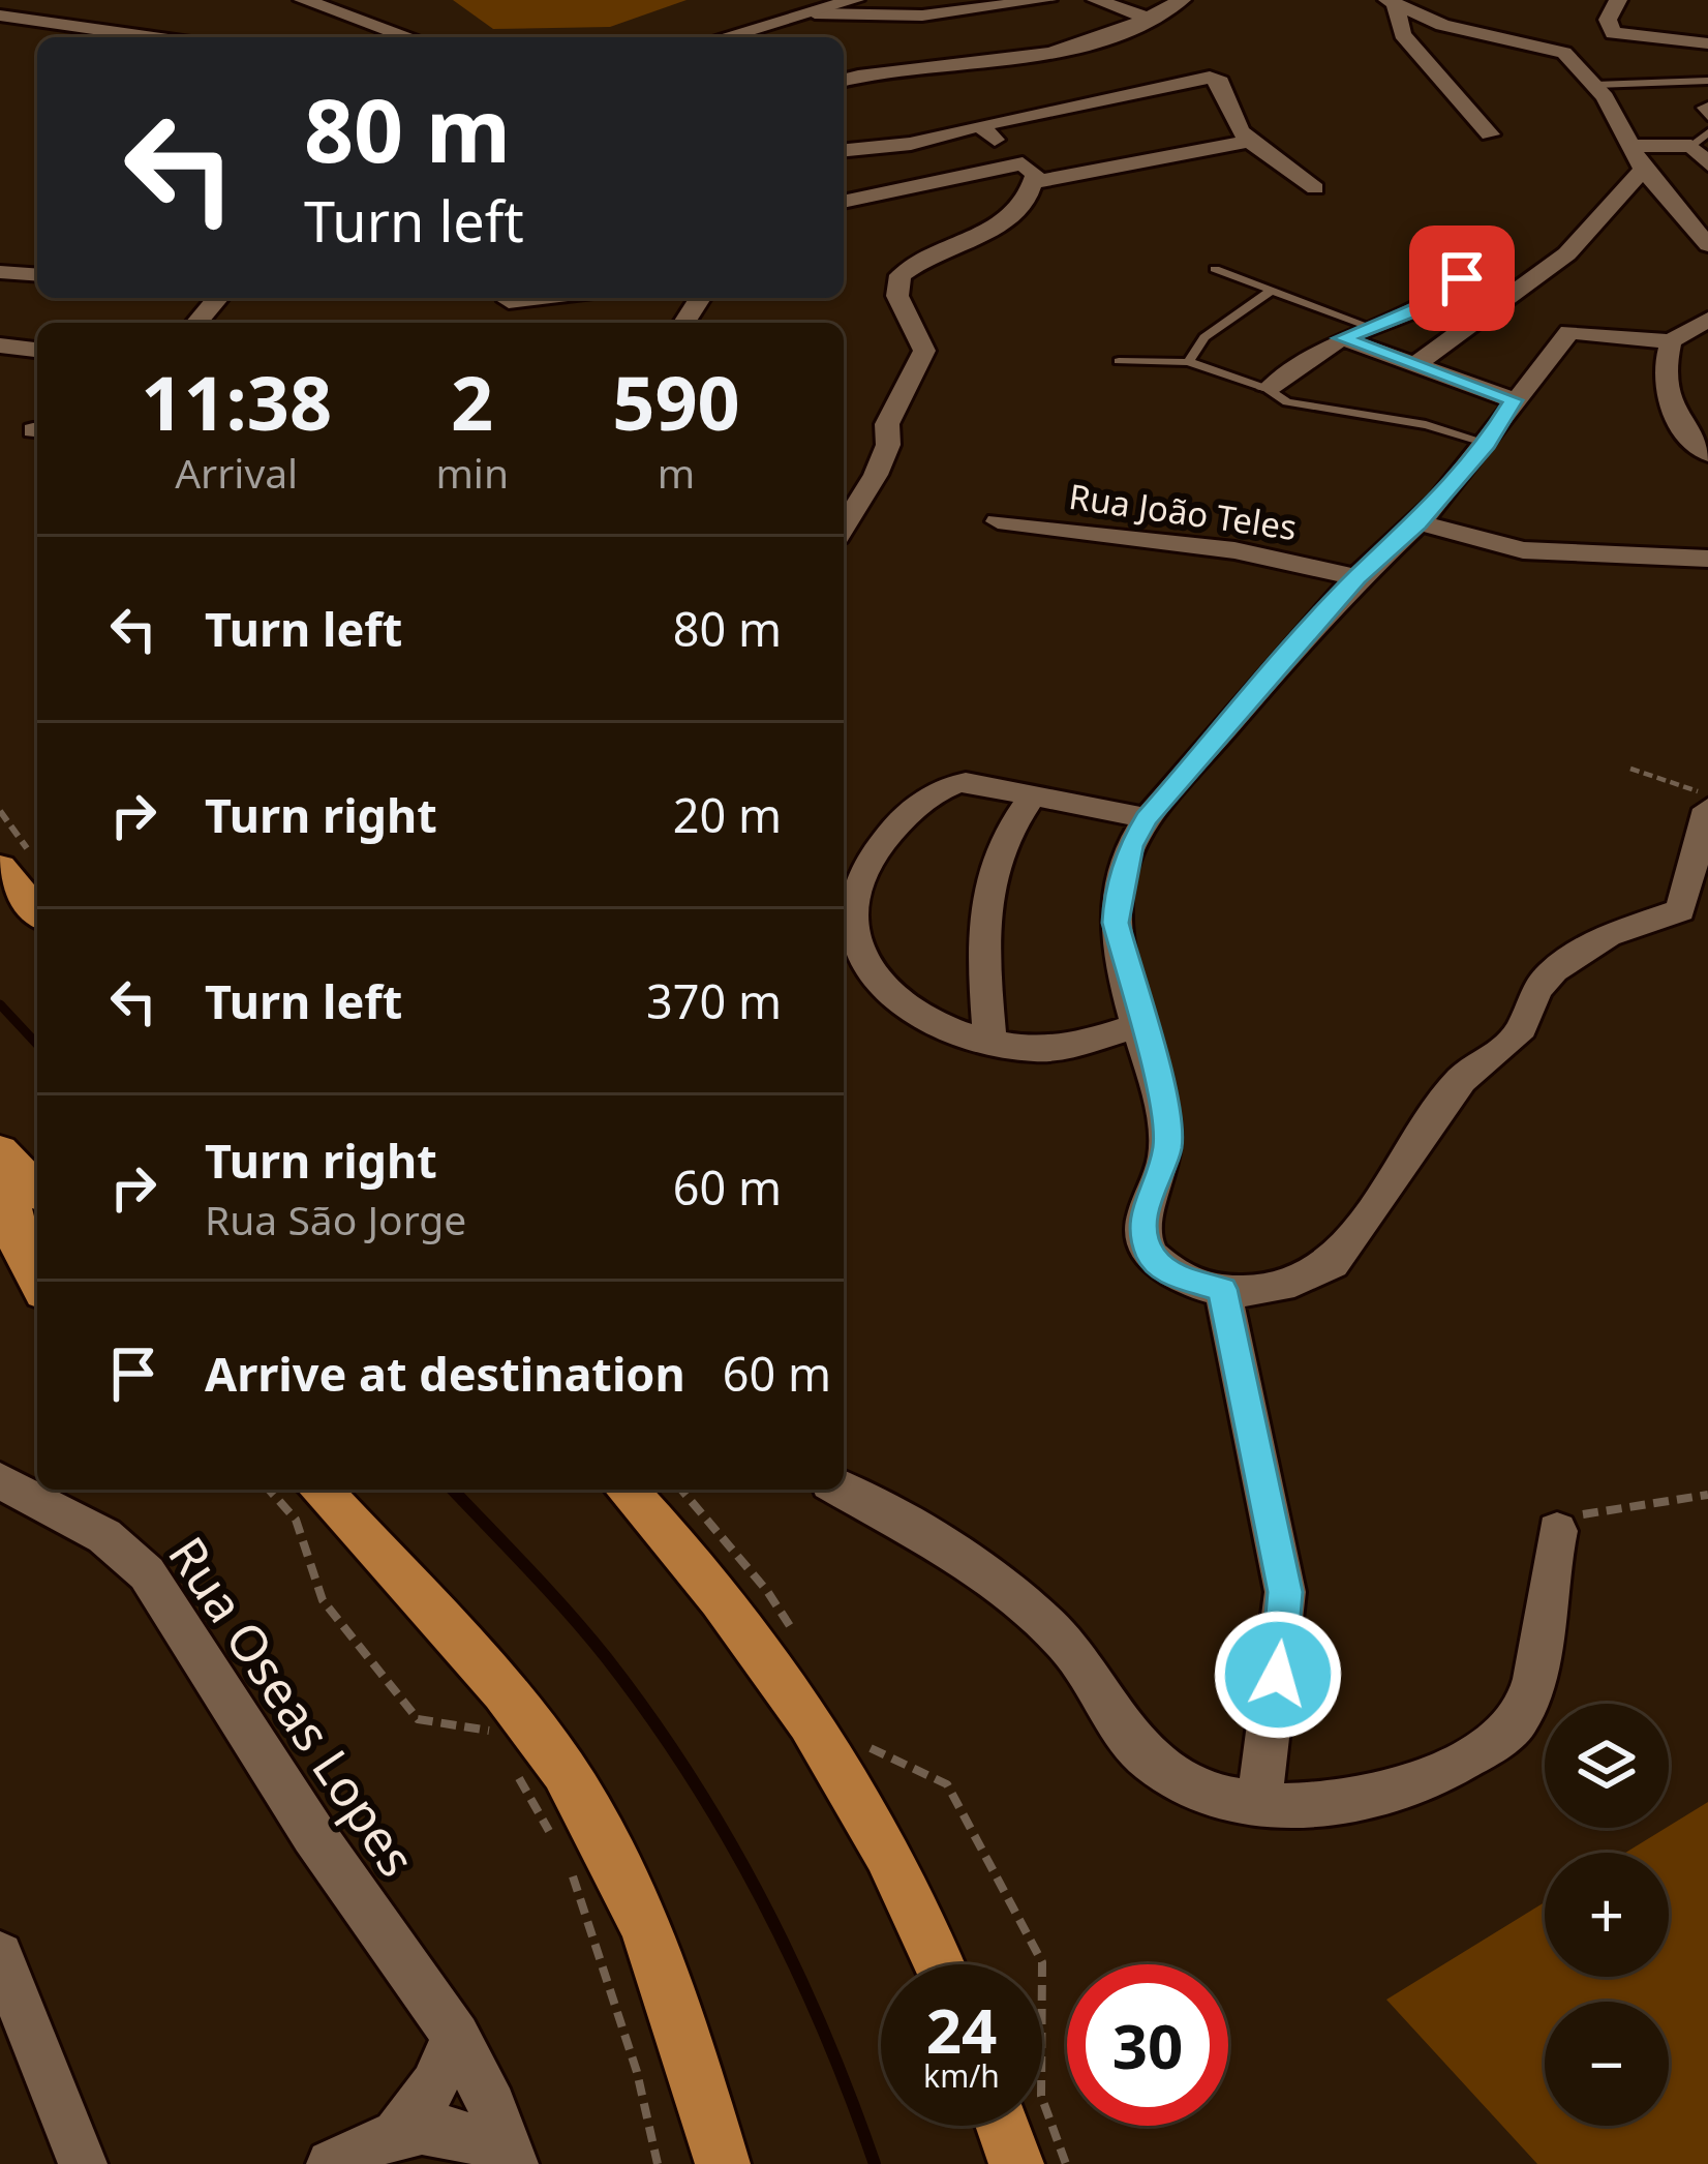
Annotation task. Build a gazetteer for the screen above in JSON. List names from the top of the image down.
{
  "streets": {
    "street": ["Rua João Teles", "Rua Oseas Lopes"]
  },
  "page": {
    "turn": ["80 m", "Turn left"],
    "eta": [
      "11:38",
      "Arrival",
      "2",
      "min",
      "590",
      "m"
    ],
    "list": [
      {
        "name": "Turn left",
        "value": "80 m"
      },
      {
        "name": "Turn right",
        "value": "20 m"
      },
      {
        "name": "Turn left",
        "value": "370 m"
      },
      {
        "name": "Turn right",
        "note": "Rua São Jorge",
        "value": "60 m"
      },
      {
        "name": "Arrive at destination",
        "value": "60 m"
      }
    ],
    "map_buttons": ["+", "−"],
    "speed": "24 km/h",
    "limit": "30"
  }
}
